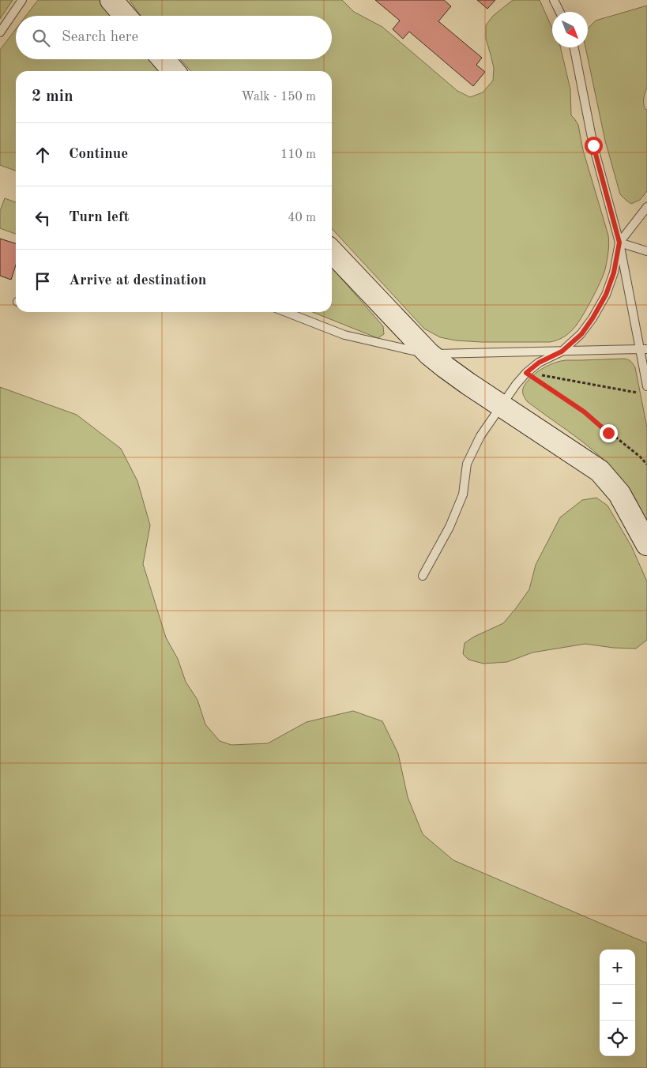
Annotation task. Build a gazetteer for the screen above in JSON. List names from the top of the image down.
{
  "north": "bottom right",
  "page": {
    "search": "Search here",
    "heading": ["2 min", "Walk · 150 m"],
    "list": [
      ["Continue", "110 m"],
      ["Turn left", "40 m"],
      "Arrive at destination"
    ],
    "map_buttons": ["+", "−"]
  }
}
